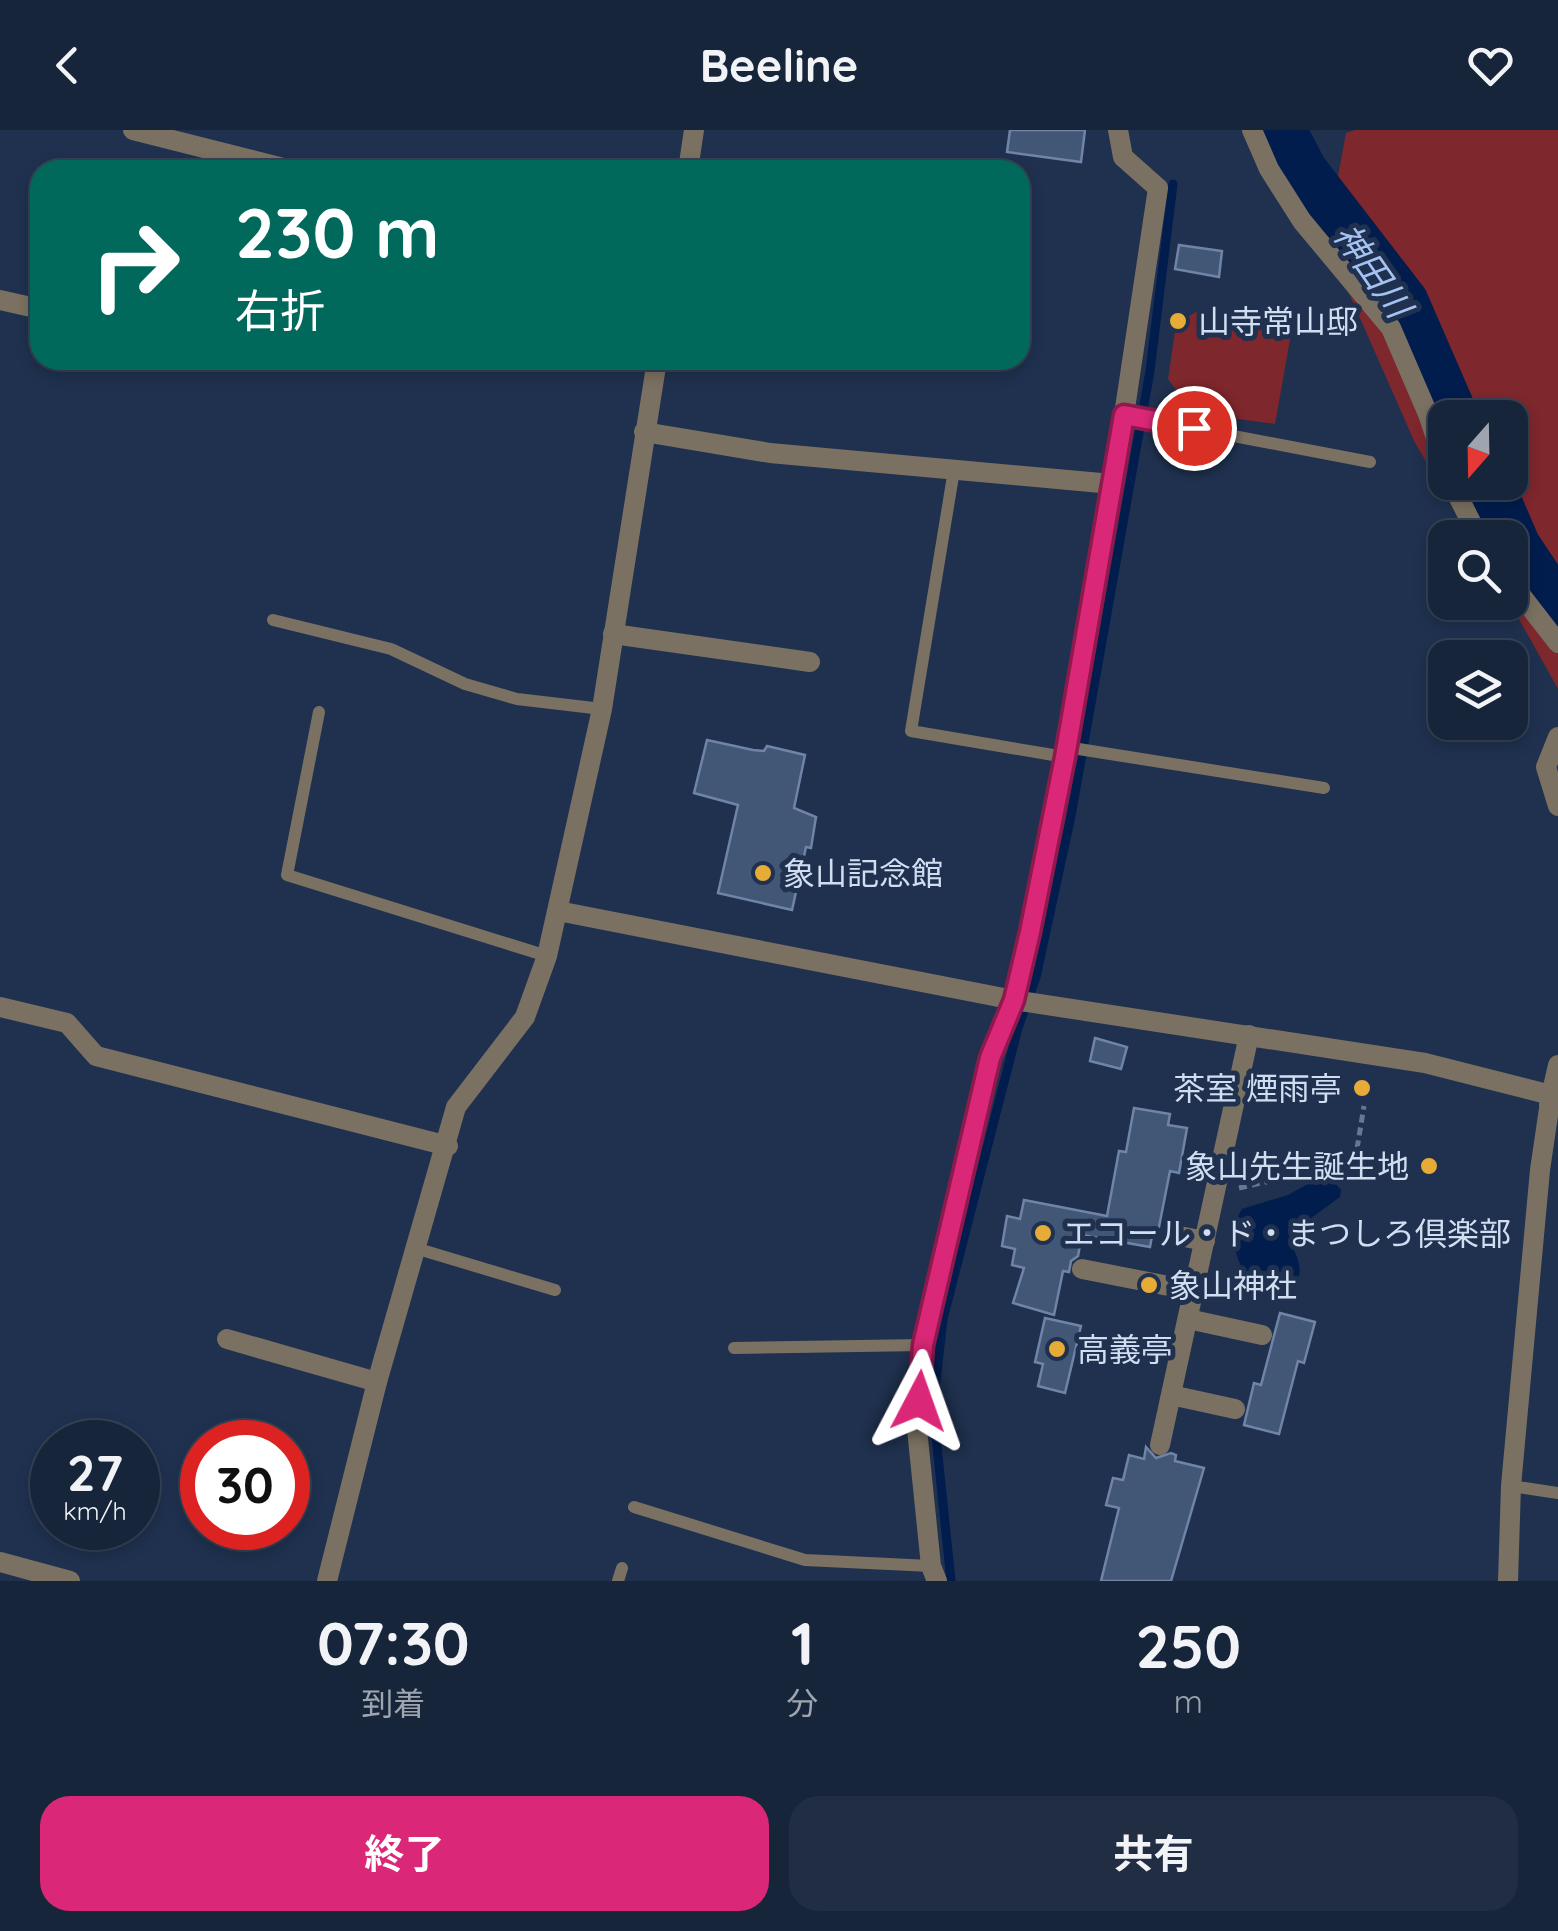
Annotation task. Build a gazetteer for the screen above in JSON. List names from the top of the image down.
{
  "water": ["神田川"],
  "places": [
    "山寺常山邸",
    "象山記念館",
    "茶室 煙雨亭",
    "象山先生誕生地",
    "エコール・ド・まつしろ倶楽部",
    "象山神社",
    "高義亭"
  ],
  "north": "bottom",
  "page": {
    "header": "Beeline",
    "turn": ["230 m", "右折"],
    "speed": "27 km/h",
    "limit": "30",
    "eta": [
      "07:30",
      "到着",
      "1",
      "分",
      "250",
      "m"
    ],
    "buttons": ["終了", "共有"]
  }
}
